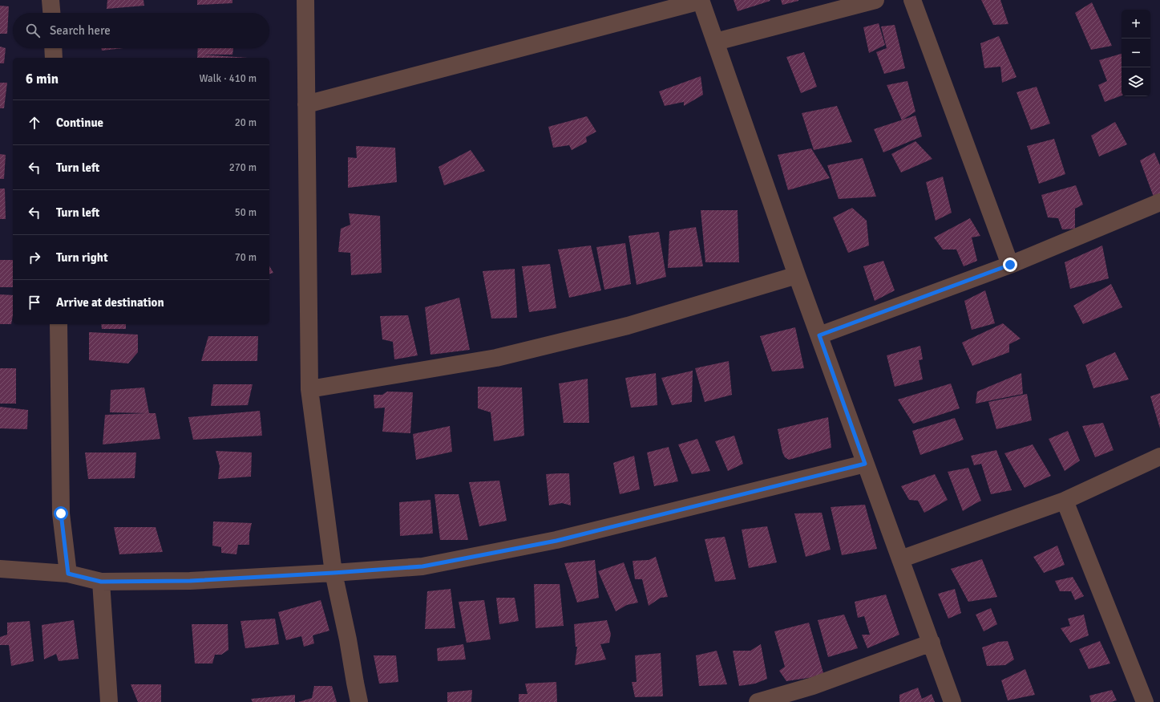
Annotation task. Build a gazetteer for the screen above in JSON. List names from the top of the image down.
{
  "page": {
    "map_buttons": ["+", "−"],
    "search": "Search here",
    "heading": ["6 min", "Walk · 410 m"],
    "list": [
      ["Continue", "20 m"],
      ["Turn left", "270 m"],
      ["Turn left", "50 m"],
      ["Turn right", "70 m"],
      "Arrive at destination"
    ]
  }
}
